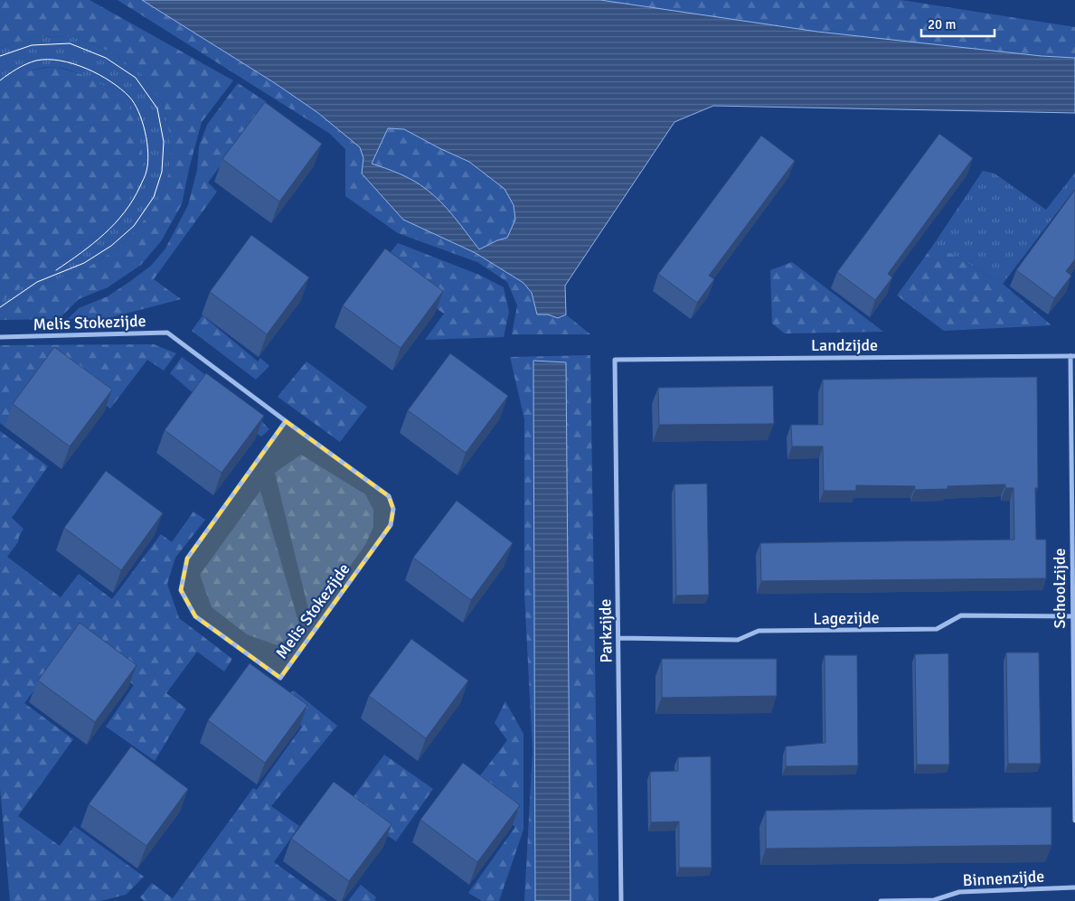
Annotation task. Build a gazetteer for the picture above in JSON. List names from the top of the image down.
{
  "streets": {
    "street": [
      "Melis Stokezijde",
      "Landzijde",
      "Schoolzijde",
      "Lagezijde",
      "Parkzijde",
      "Binnenzijde"
    ]
  },
  "crossings": [
    ["Landzijde", "Schoolzijde"],
    ["Landzijde", "Parkzijde"],
    ["Schoolzijde", "Lagezijde"],
    ["Lagezijde", "Parkzijde"]
  ],
  "scale_bar": "20 m"
}
